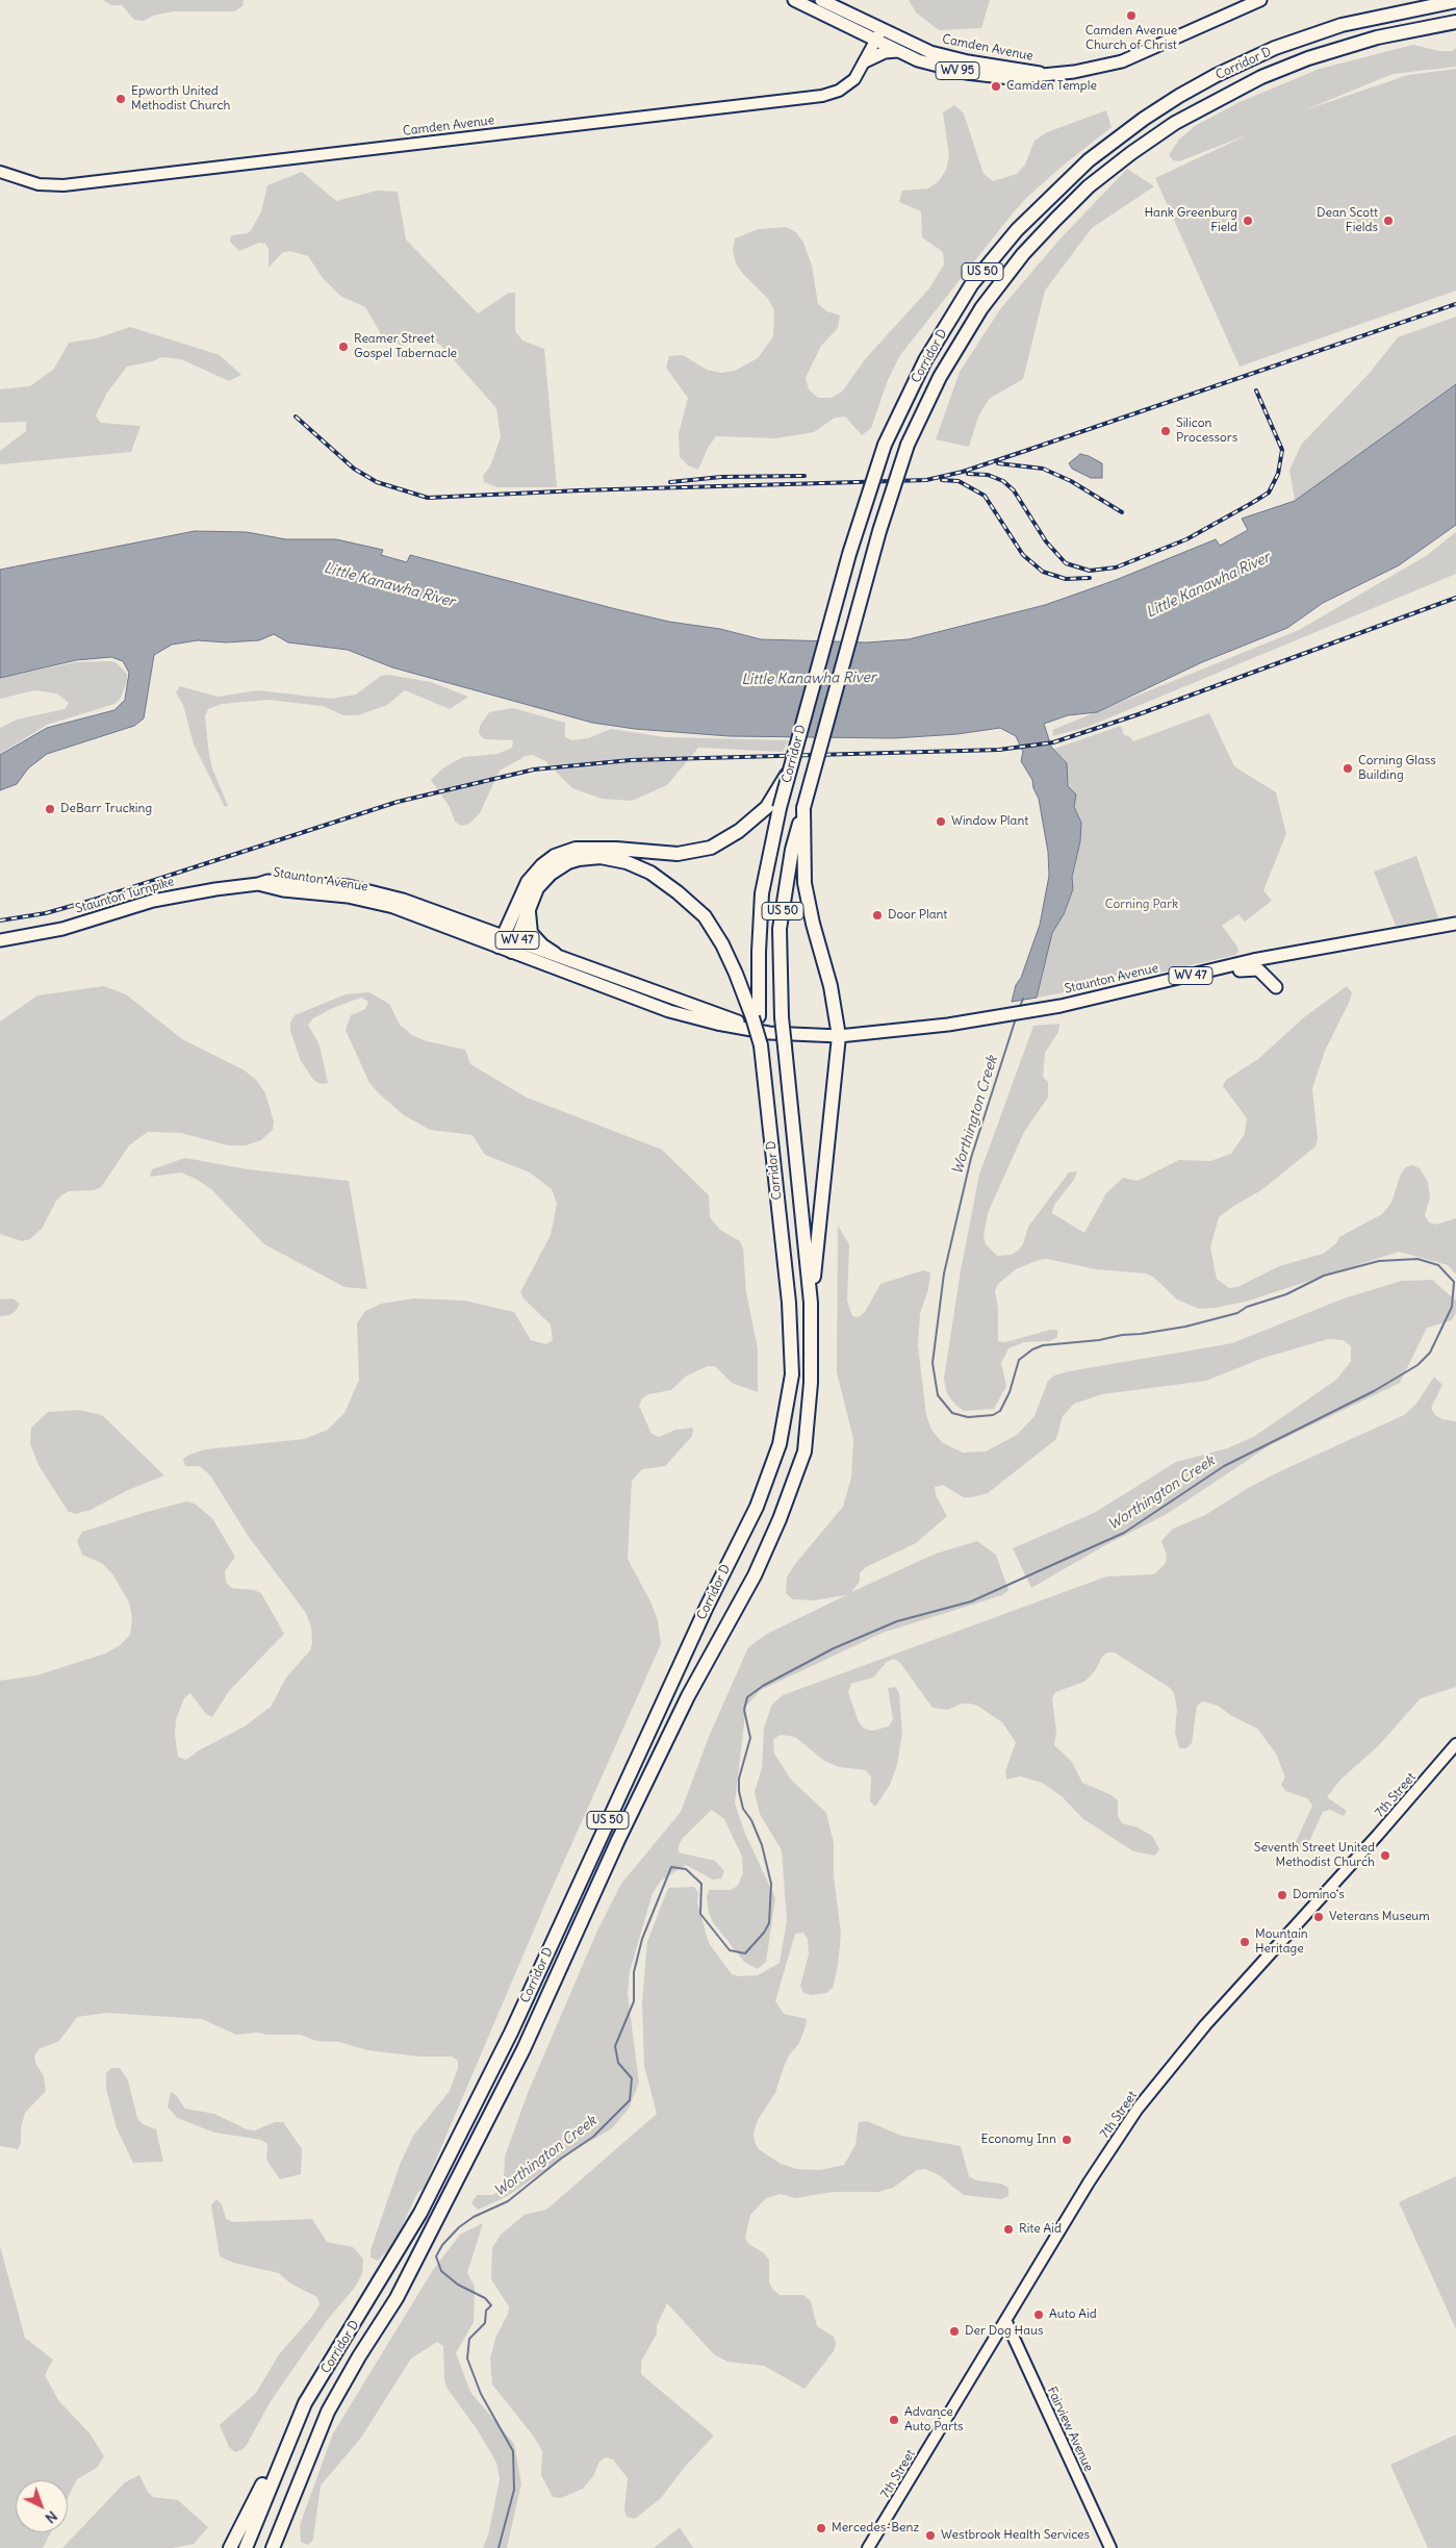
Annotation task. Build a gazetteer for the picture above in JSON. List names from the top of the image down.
{
  "streets": {
    "highway": ["Corridor D", "US 50"],
    "main road": [
      "Camden Avenue",
      "WV 95",
      "Staunton Avenue",
      "Staunton Turnpike",
      "WV 47"
    ],
    "street": ["7th Street", "Fairview Avenue"]
  },
  "crossings": [
    ["Camden Avenue", "WV 95"],
    ["Staunton Avenue", "Staunton Turnpike"],
    ["7th Street", "Fairview Avenue"]
  ],
  "water": ["Little Kanawha River", "Worthington Creek"],
  "parks": ["Corning Park"],
  "places": [
    "Camden Avenue Church of Christ",
    "Camden Temple",
    "Epworth United Methodist Church",
    "Hank Greenburg Field",
    "Dean Scott Fields",
    "Reamer Street Gospel Tabernacle",
    "Silicon Processors",
    "Corning Glass Building",
    "DeBarr Trucking",
    "Window Plant",
    "Door Plant",
    "Seventh Street United Methodist Church",
    "Domino's",
    "Veterans Museum",
    "Mountain Heritage",
    "Economy Inn",
    "Rite Aid",
    "Auto Aid",
    "Der Dog Haus",
    "Advance Auto Parts",
    "Mercedes-Benz",
    "Westbrook Health Services"
  ],
  "north": "bottom right"
}
